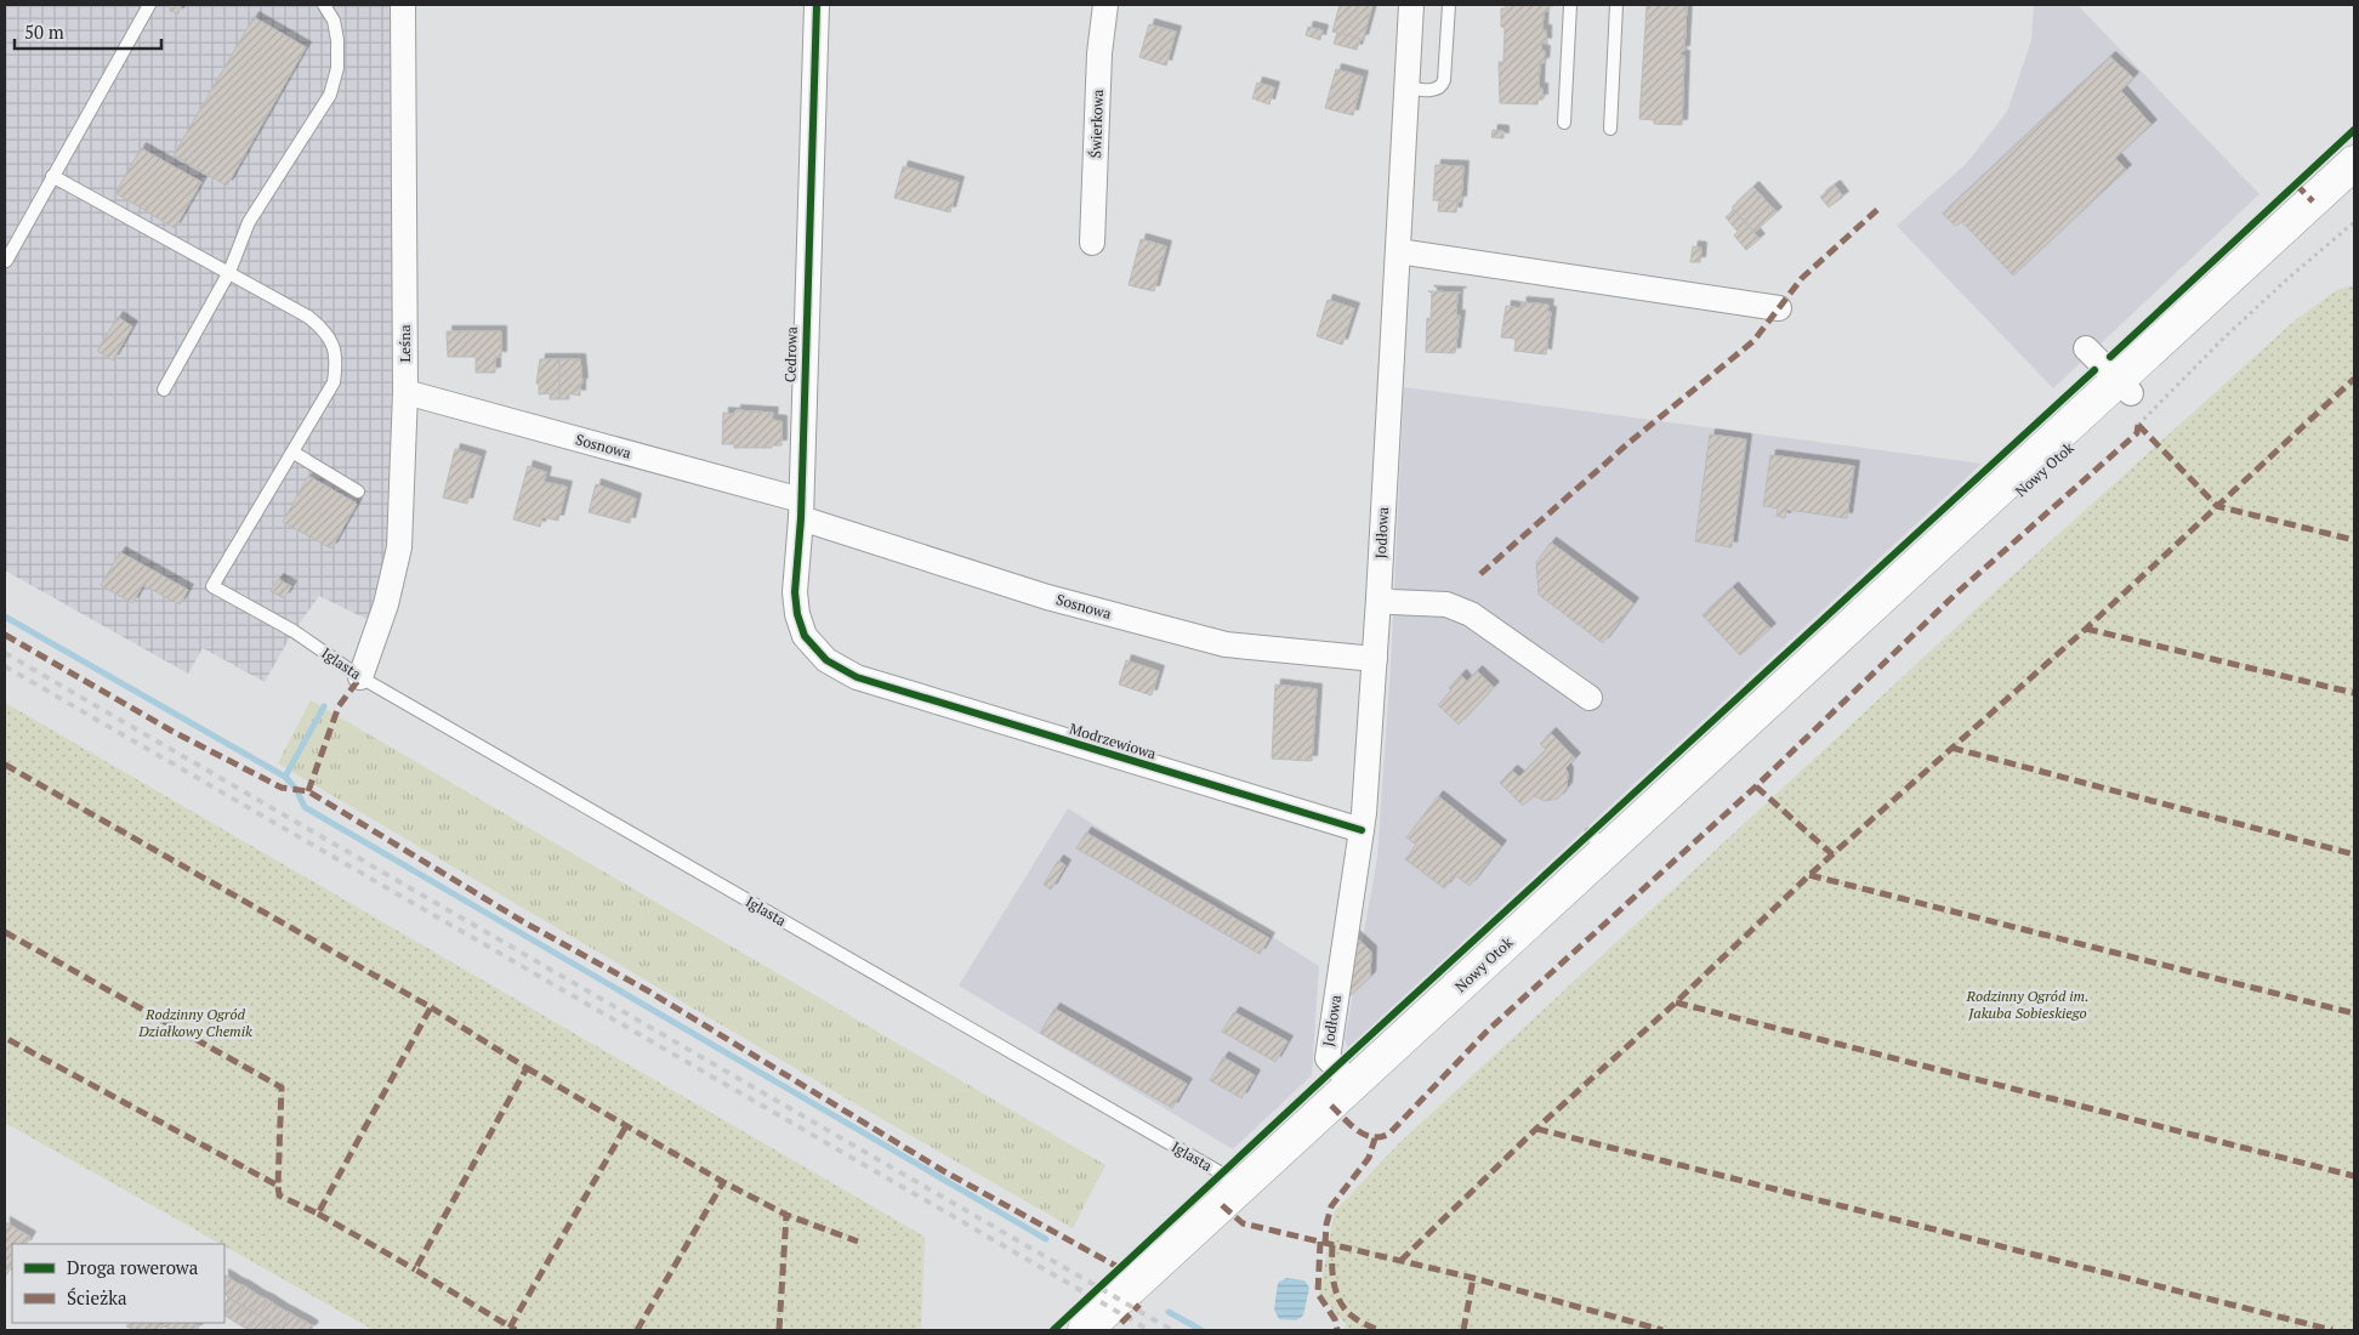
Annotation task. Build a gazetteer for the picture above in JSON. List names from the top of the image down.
{
  "streets": {
    "main road": ["Nowy Otok"],
    "street": [
      "Świerkowa",
      "Leśna",
      "Cedrowa",
      "Sosnowa",
      "Jodłowa",
      "Modrzewiowa"
    ],
    "lane": ["Iglasta"]
  },
  "crossings": [
    ["Leśna", "Sosnowa"],
    ["Leśna", "Iglasta"],
    ["Cedrowa", "Sosnowa"],
    ["Cedrowa", "Modrzewiowa"],
    ["Sosnowa", "Jodłowa"],
    ["Nowy Otok", "Jodłowa"],
    ["Nowy Otok", "Iglasta"],
    ["Jodłowa", "Modrzewiowa"]
  ],
  "parks": ["Rodzinny Ogród im. Jakuba Sobieskiego", "Rodzinny Ogród Działkowy Chemik"],
  "legend": ["Droga rowerowa", "Ścieżka"],
  "scale_bar": "50 m"
}
